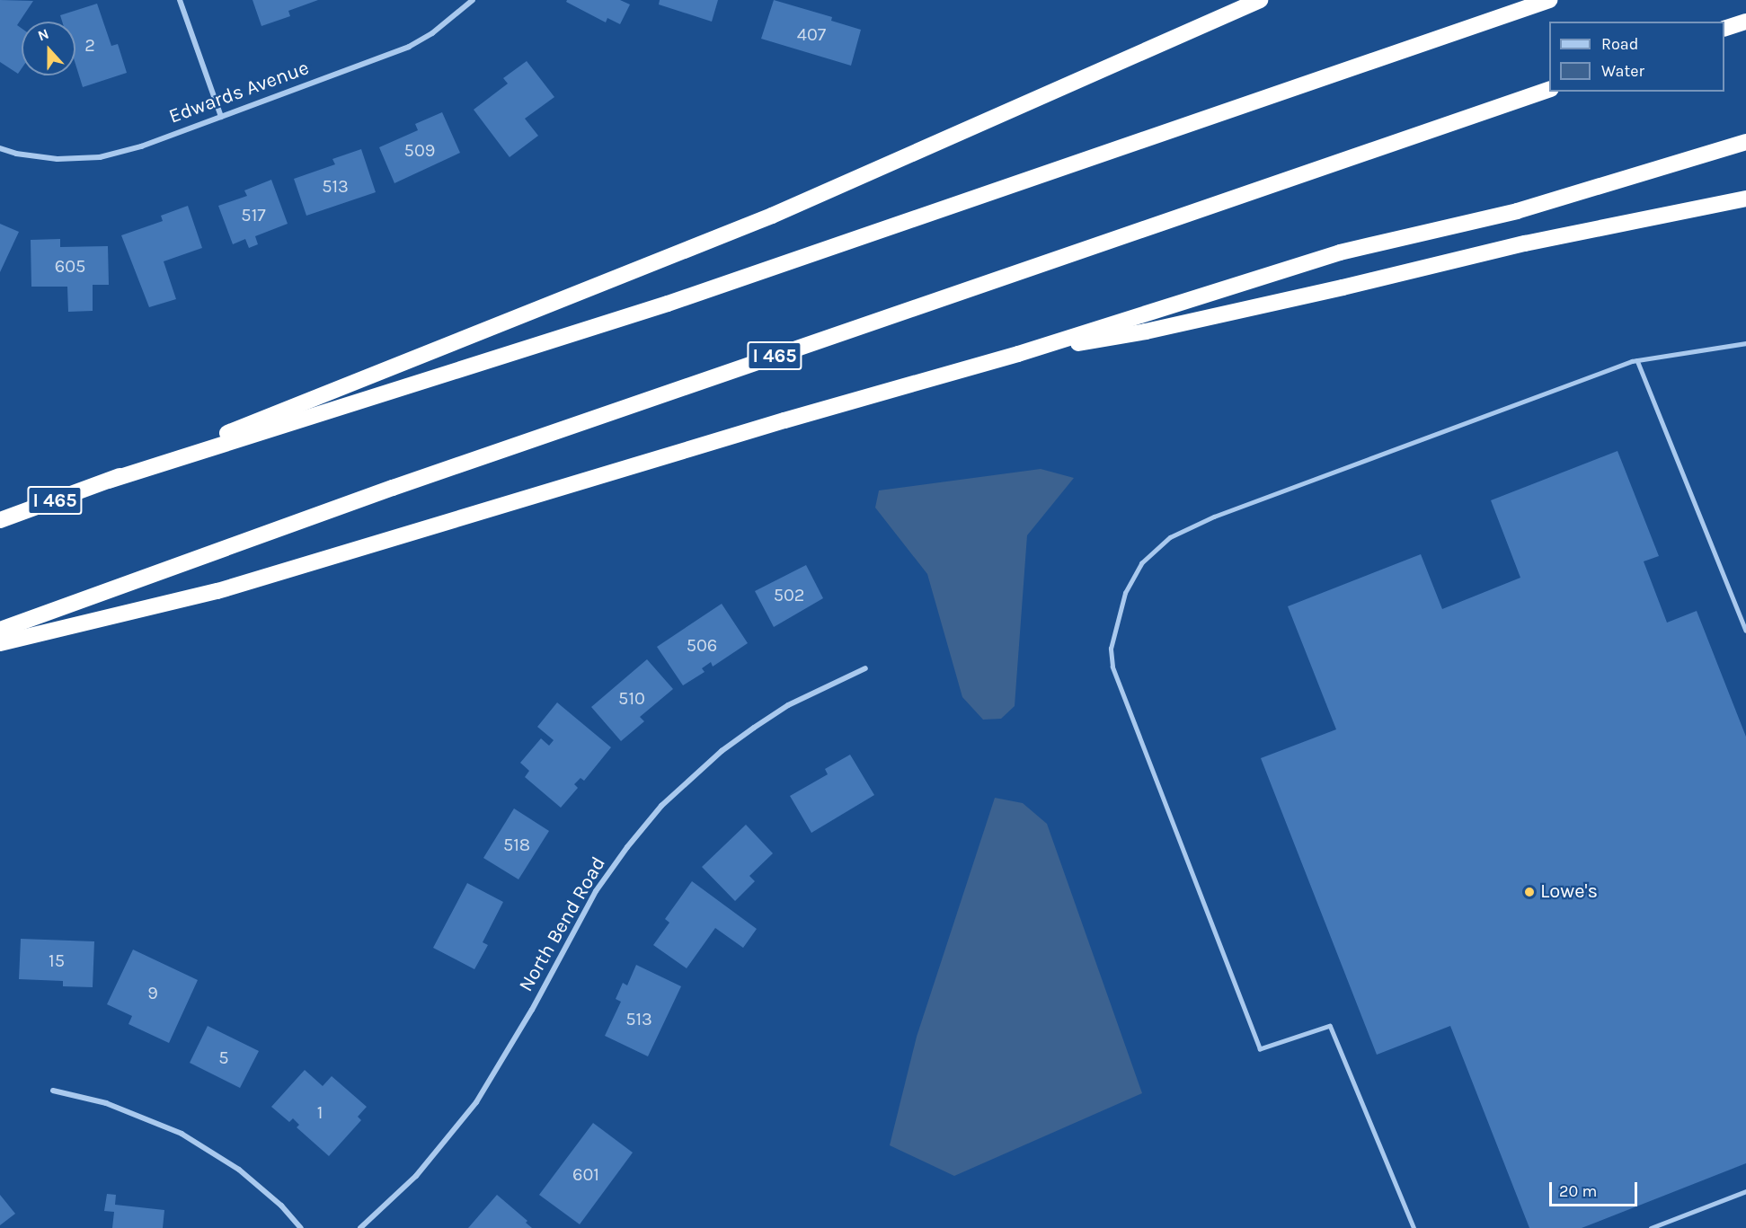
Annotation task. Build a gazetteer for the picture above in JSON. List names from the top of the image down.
{
  "streets": {
    "highway": ["I 465"],
    "street": ["Edwards Avenue", "North Bend Road"]
  },
  "places": ["Lowe's"],
  "house_numbers": [
    "407",
    "2",
    "509",
    "513",
    "517",
    "605",
    "502",
    "506",
    "510",
    "518",
    "15",
    "9",
    "513",
    "5",
    "1",
    "601"
  ],
  "legend": ["Road", "Water"],
  "scale_bar": "20 m",
  "north": "top"
}
